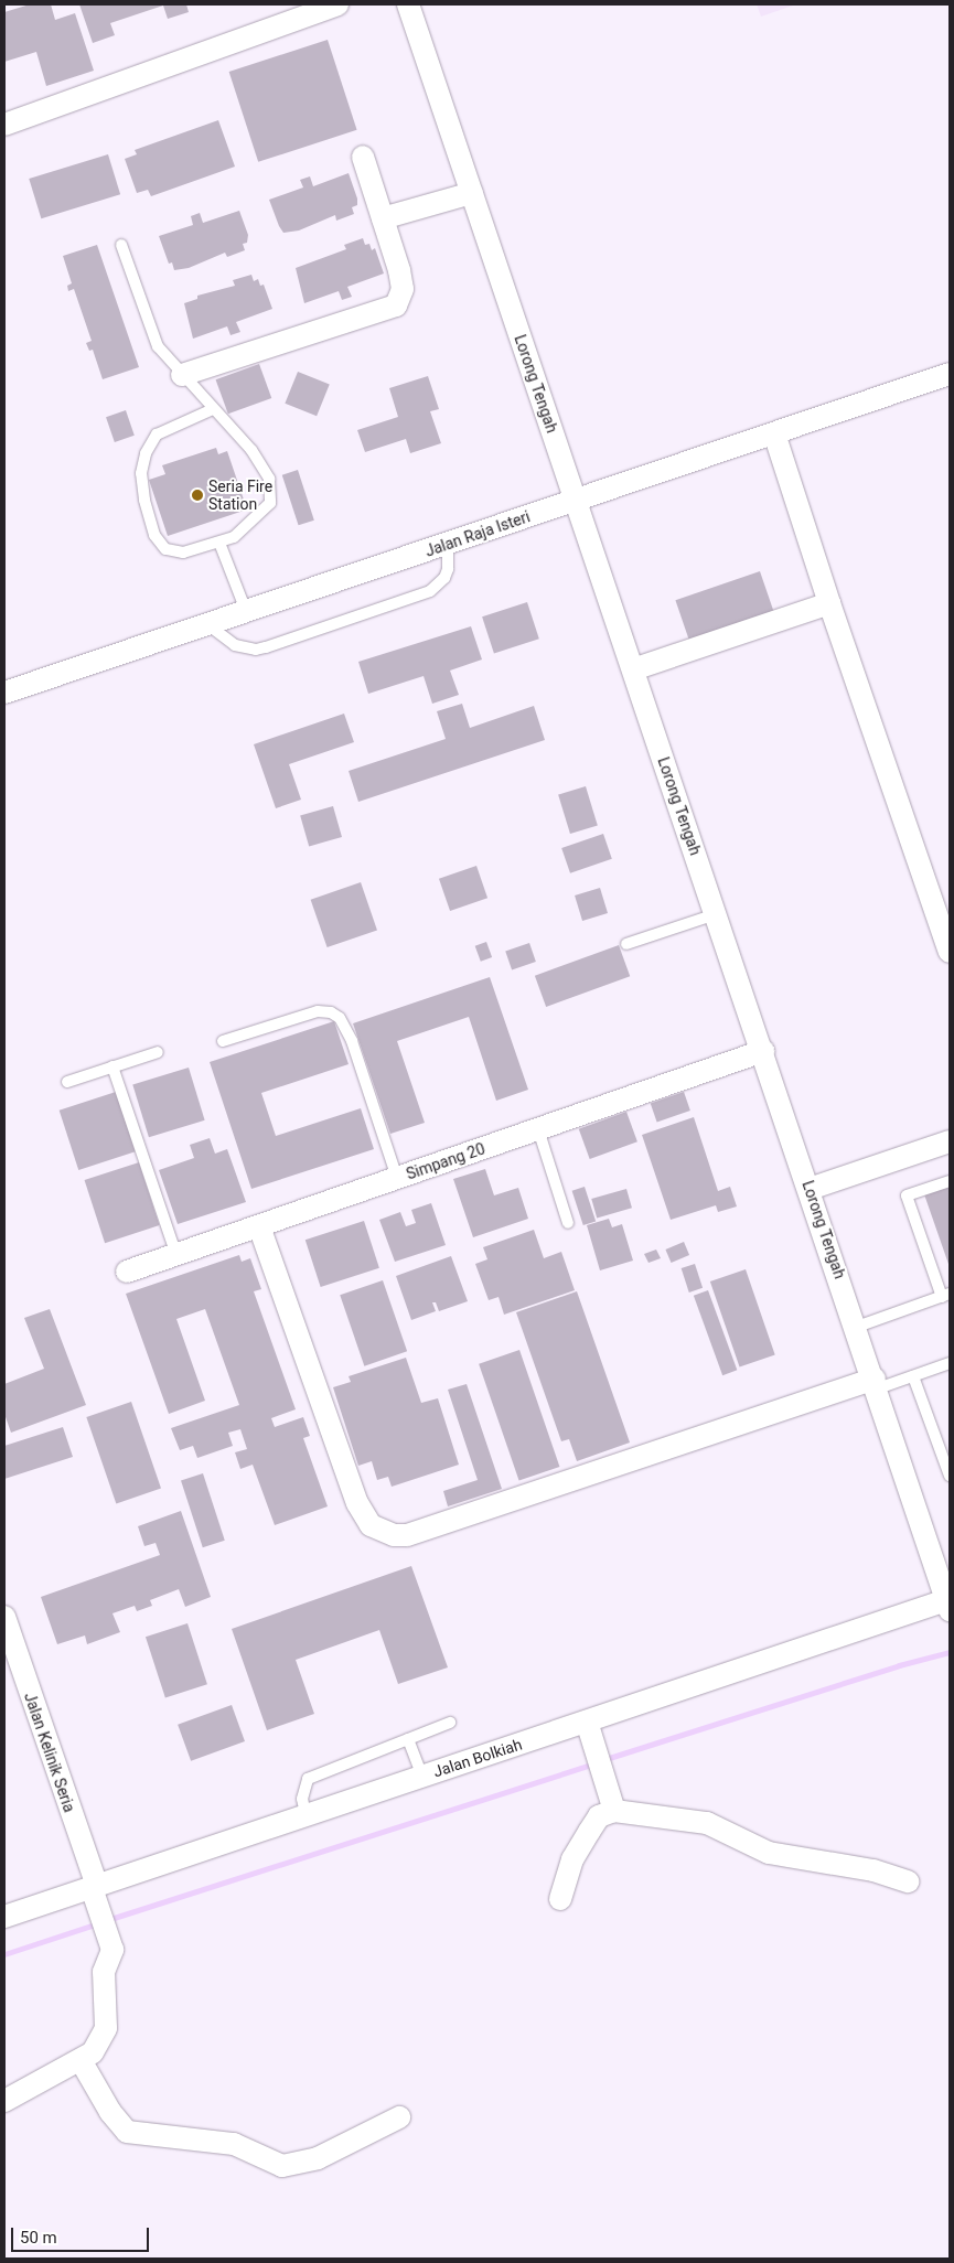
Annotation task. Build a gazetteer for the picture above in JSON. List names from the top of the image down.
{
  "streets": {
    "street": [
      "Lorong Tengah",
      "Jalan Raja Isteri",
      "Simpang 20",
      "Jalan Kelinik Seria",
      "Jalan Bolkiah"
    ]
  },
  "crossings": [
    ["Lorong Tengah", "Jalan Raja Isteri"],
    ["Lorong Tengah", "Simpang 20"],
    ["Lorong Tengah", "Jalan Bolkiah"],
    ["Jalan Kelinik Seria", "Jalan Bolkiah"]
  ],
  "places": ["Seria Fire Station"],
  "scale_bar": "50 m"
}
